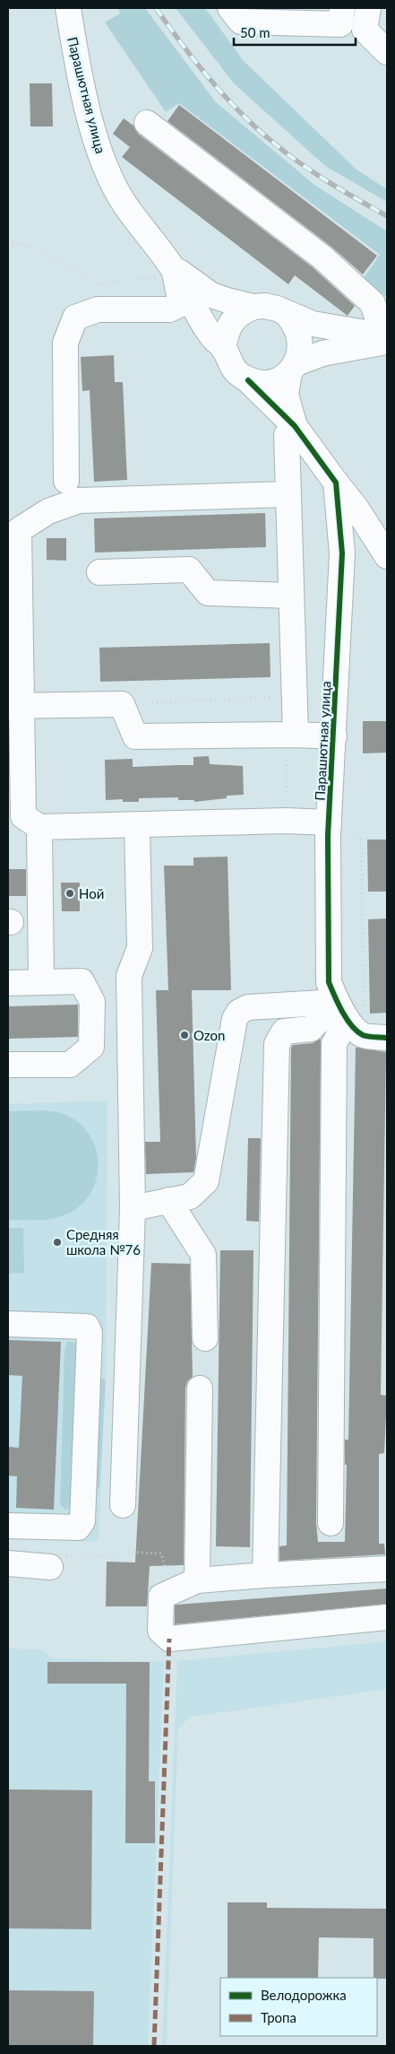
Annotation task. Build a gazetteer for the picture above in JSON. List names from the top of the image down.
{
  "streets": {
    "main road": ["Парашютная улица"]
  },
  "places": ["Ной", "Ozon", "Средняя школа №76"],
  "legend": ["Велодорожка", "Тропа"],
  "scale_bar": "50 m"
}
